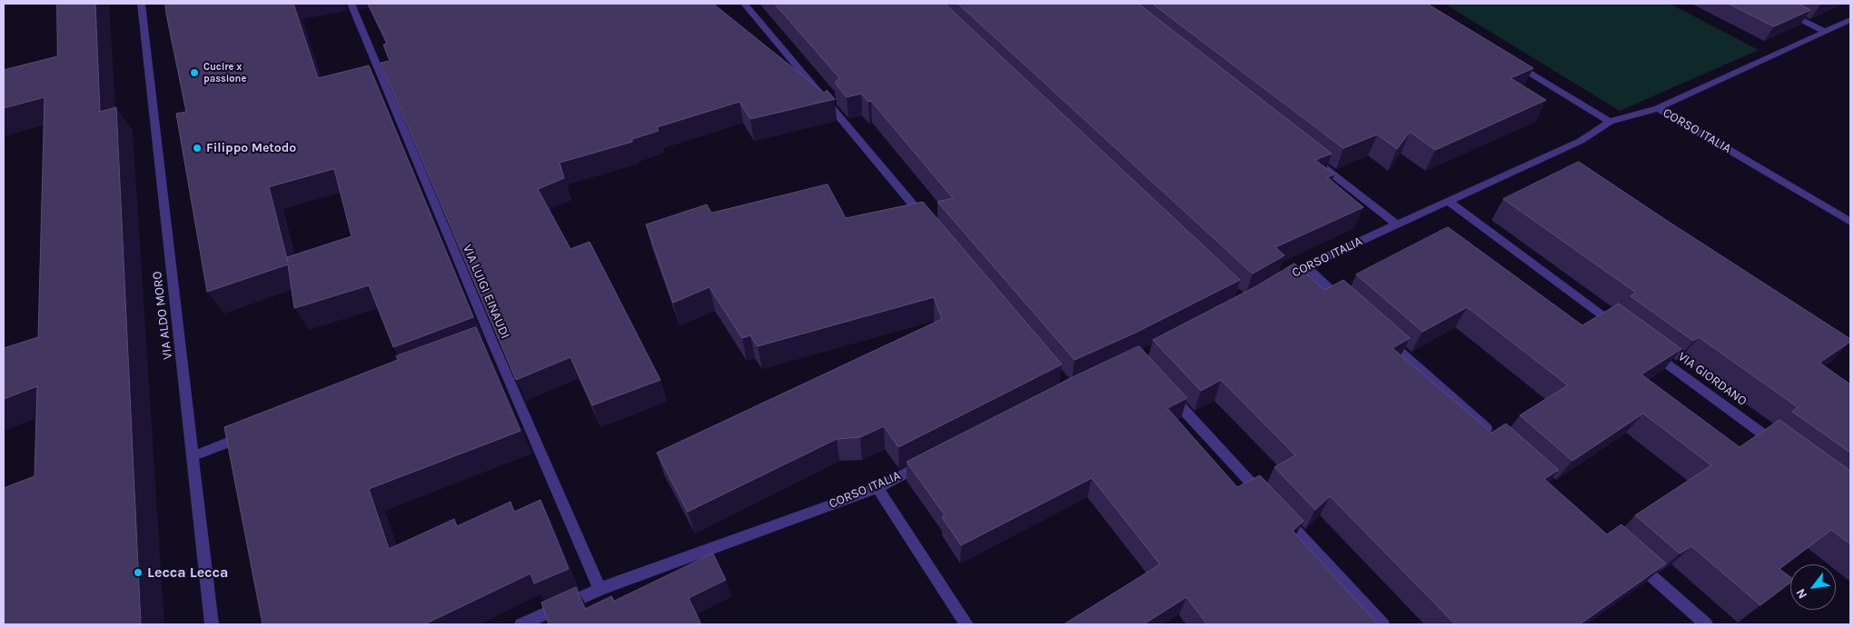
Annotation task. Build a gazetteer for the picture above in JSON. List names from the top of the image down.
{
  "streets": {
    "street": [
      "CORSO ITALIA",
      "VIA LUIGI EINAUDI",
      "VIA ALDO MORO",
      "VIA GIORDANO"
    ]
  },
  "crossings": [
    ["CORSO ITALIA", "VIA LUIGI EINAUDI"]
  ],
  "places": ["Cucire x passione", "Filippo Metodo", "Lecca Lecca"],
  "north": "bottom left"
}
